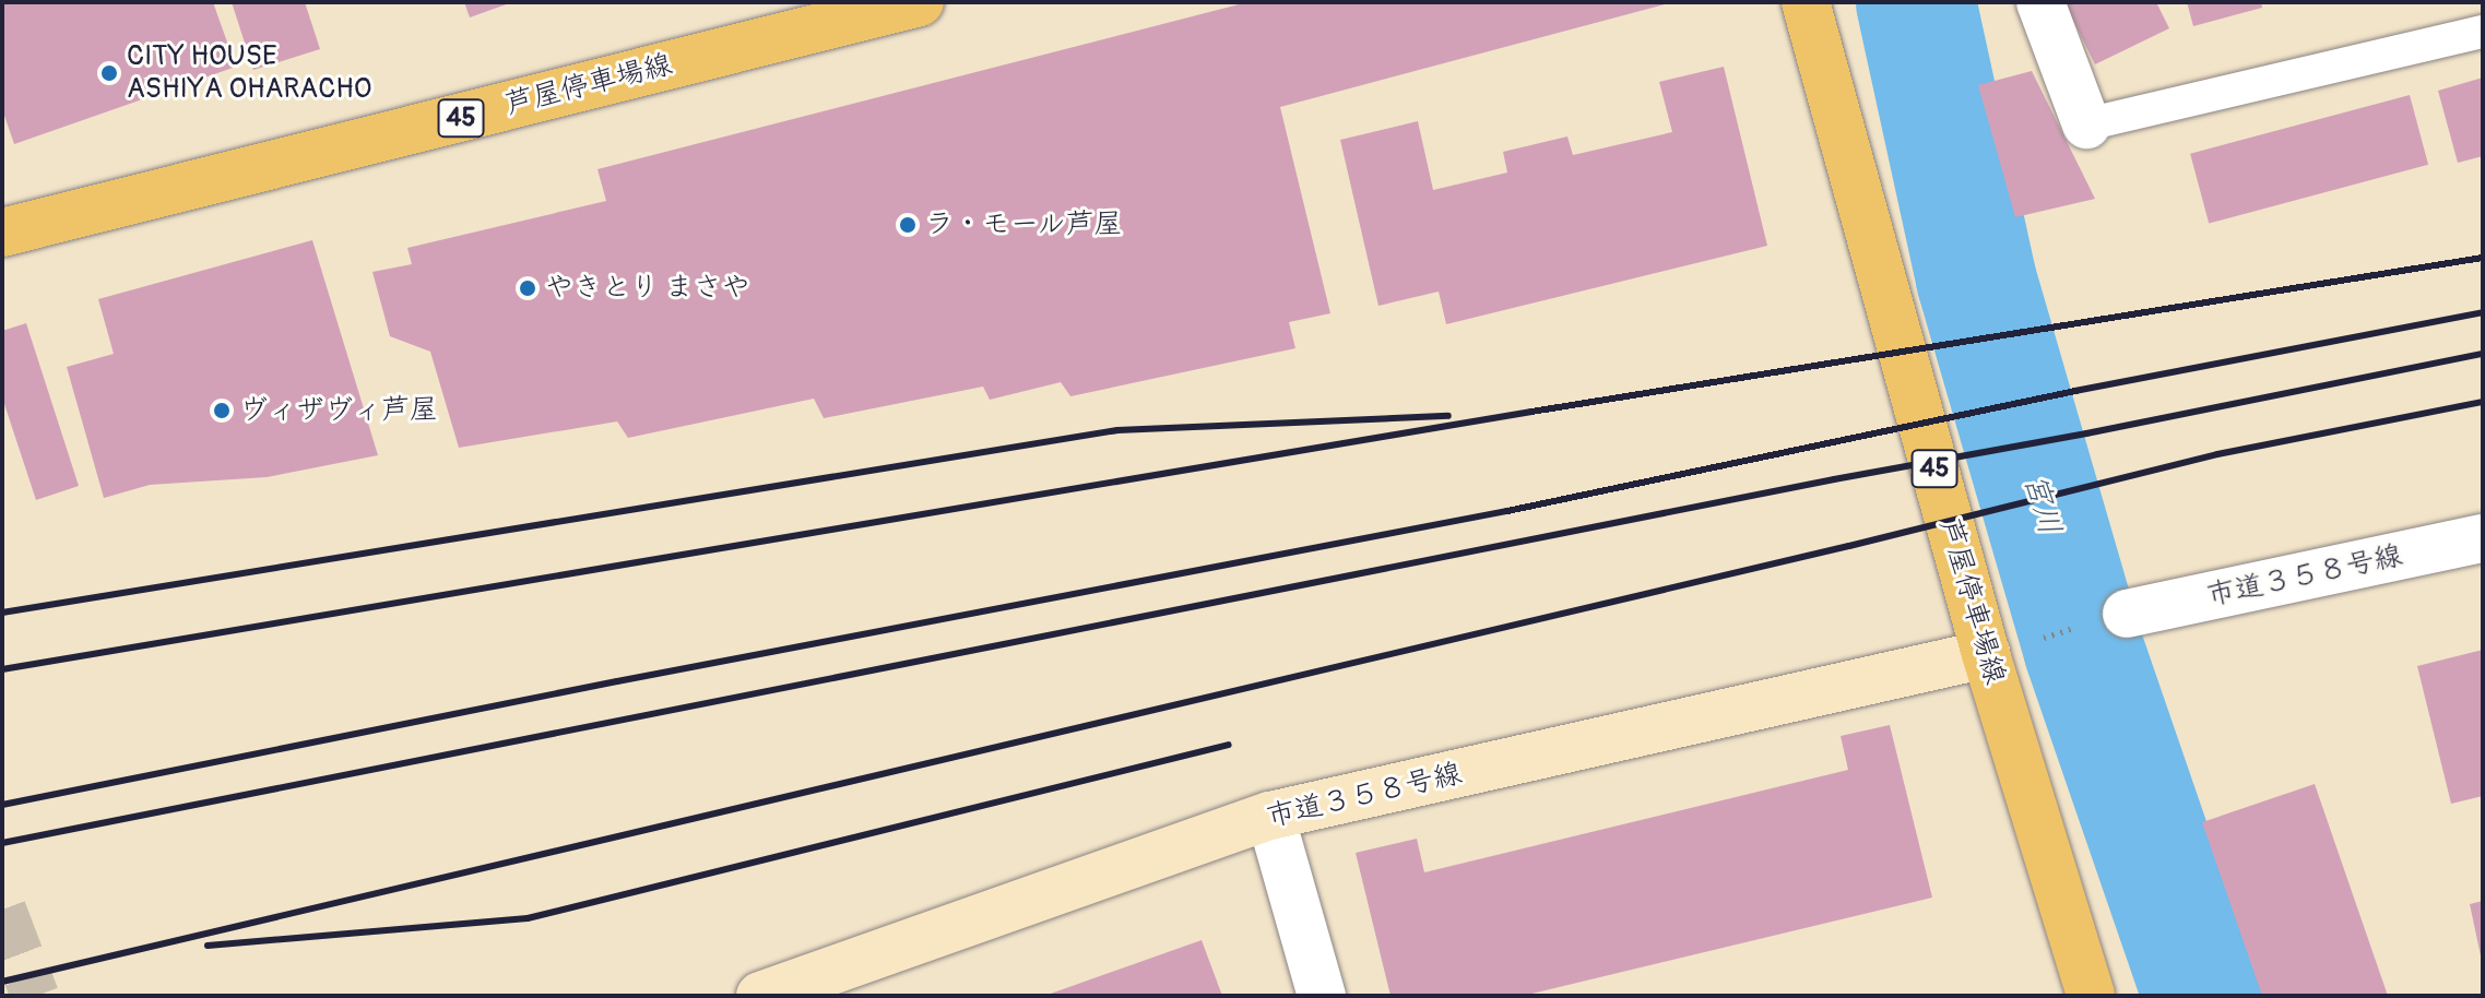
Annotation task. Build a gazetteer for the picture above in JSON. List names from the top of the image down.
{
  "streets": {
    "main road": ["芦屋停車場線", "45"],
    "street": ["市道３５８号線"]
  },
  "crossings": [
    ["芦屋停車場線", "市道３５８号線"]
  ],
  "water": ["宮川"],
  "places": [
    "CITY HOUSE ASHIYA OHARACHO",
    "ラ・モール芦屋",
    "やきとり まさや",
    "ヴィザヴィ芦屋"
  ]
}
